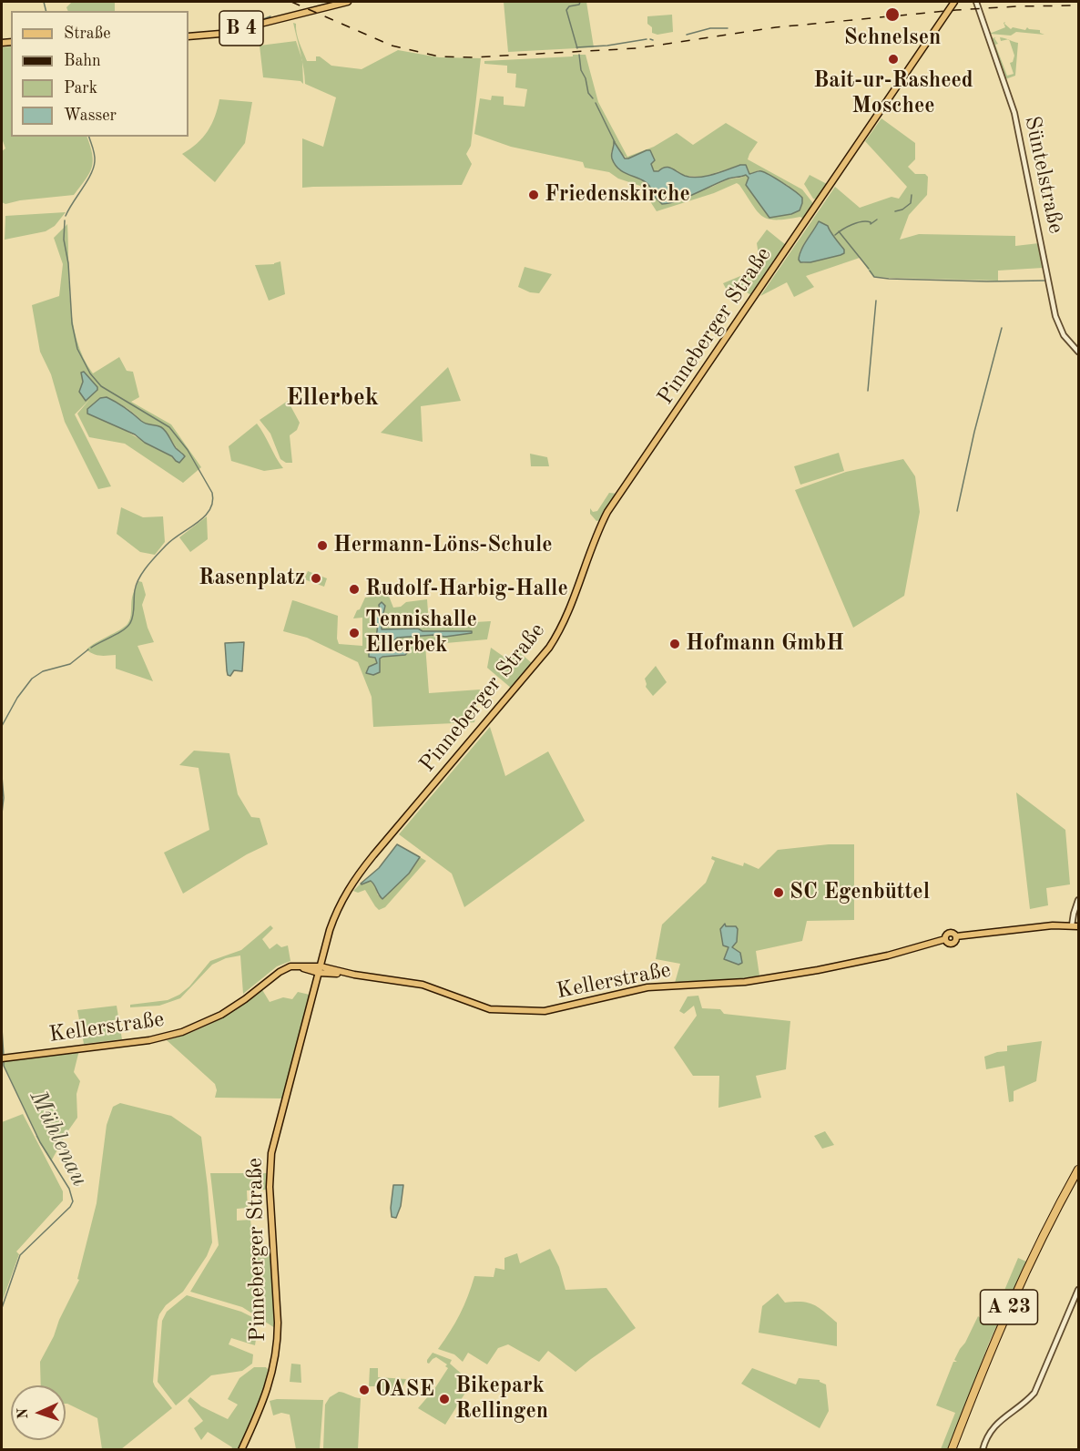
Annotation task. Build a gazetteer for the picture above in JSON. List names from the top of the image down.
{
  "streets": {
    "highway": ["A 23"],
    "main road": ["B 4", "Pinneberger Straße", "Kellerstraße"],
    "street": ["Süntelstraße"]
  },
  "crossings": [
    ["Pinneberger Straße", "Kellerstraße"]
  ],
  "districts": ["Ellerbek"],
  "water": ["Mühlenau"],
  "places": [
    "Schnelsen",
    "Bait-ur-Rasheed Moschee",
    "Friedenskirche",
    "Hermann-Löns-Schule",
    "Rasenplatz",
    "Rudolf-Harbig-Halle",
    "Tennishalle Ellerbek",
    "Hofmann GmbH",
    "SC Egenbüttel",
    "OASE",
    "Bikepark Rellingen"
  ],
  "legend": [
    "Straße",
    "Bahn",
    "Park",
    "Wasser"
  ],
  "north": "left"
}
